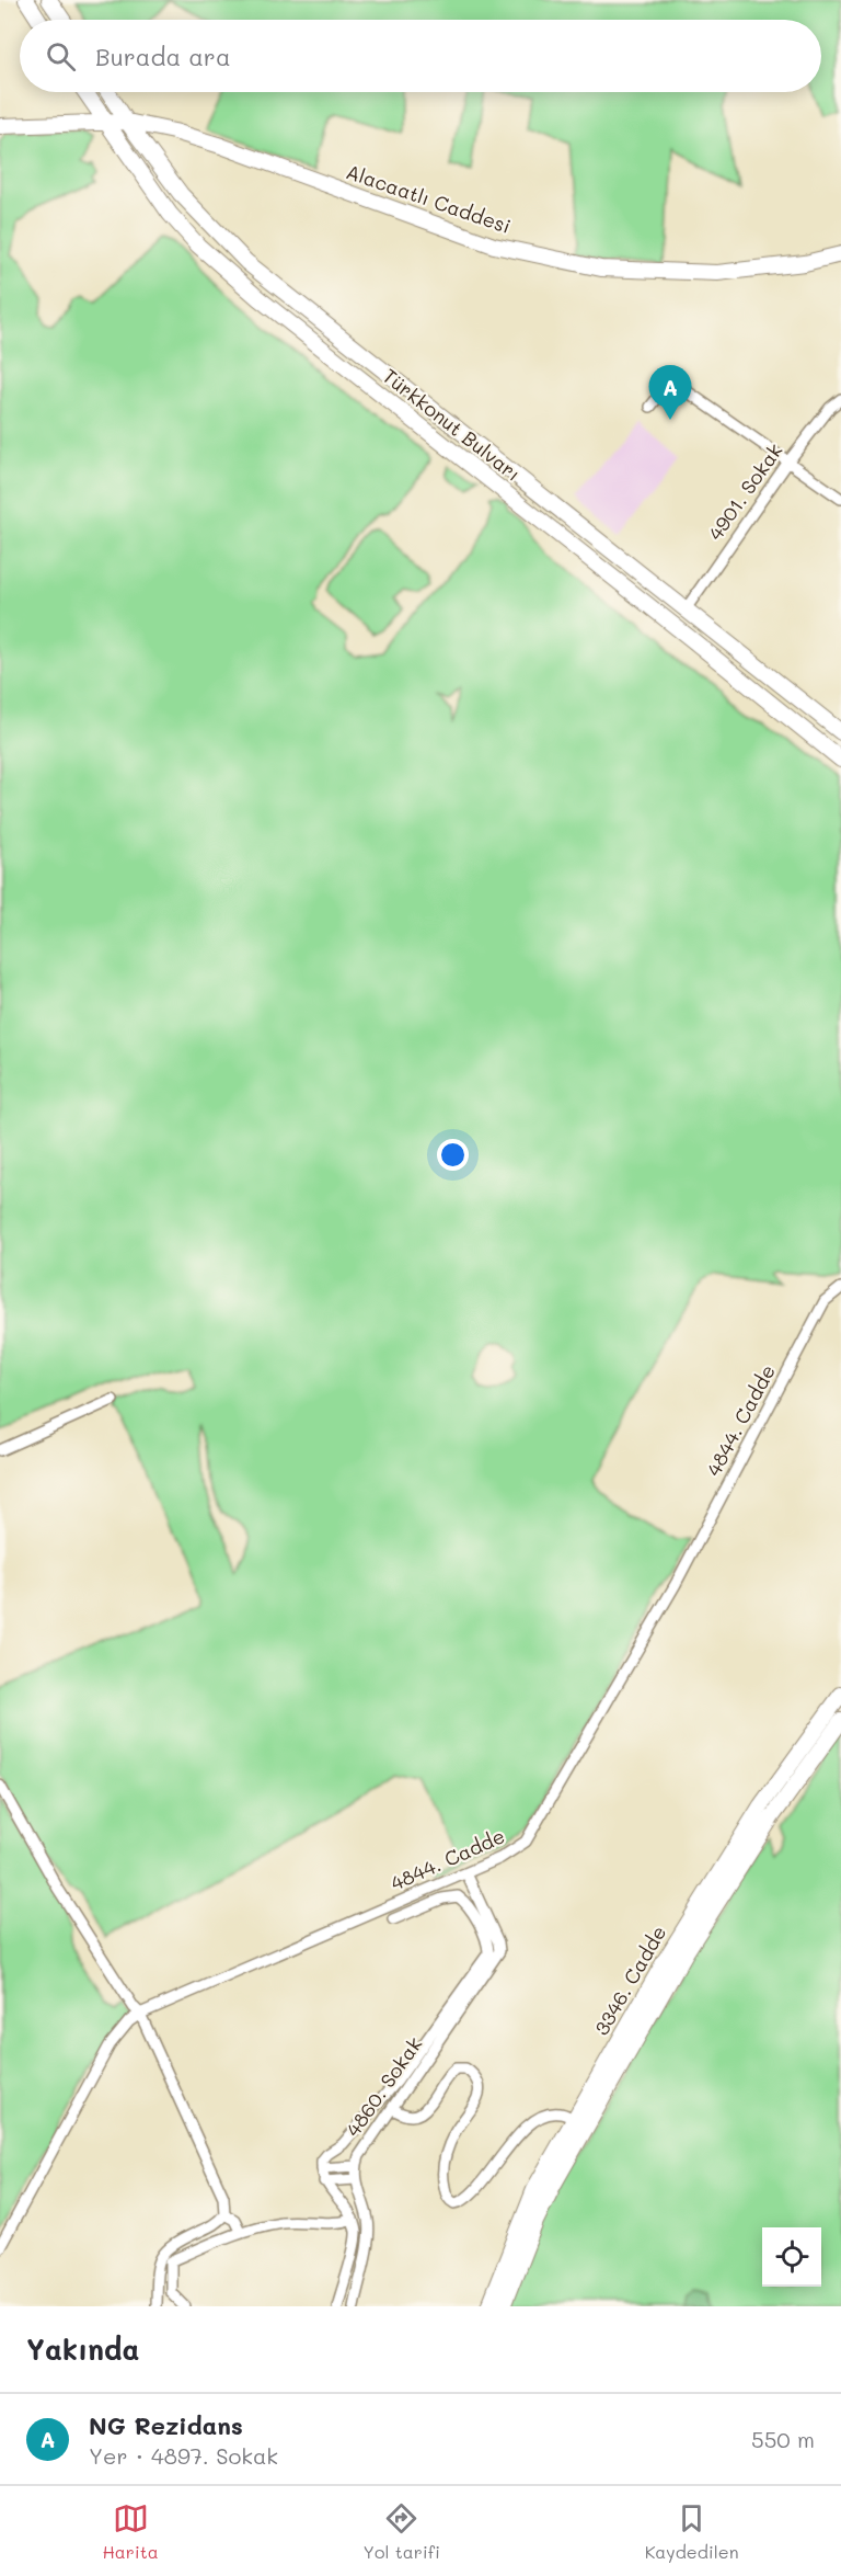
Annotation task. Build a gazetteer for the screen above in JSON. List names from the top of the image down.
{
  "streets": {
    "street": [
      "Alacaatlı Caddesi",
      "Türkkonut Bulvarı",
      "4901. Sokak",
      "4844. Cadde",
      "3346. Cadde",
      "4860. Sokak"
    ]
  },
  "crossings": [
    ["Alacaatlı Caddesi", "Türkkonut Bulvarı"],
    ["Türkkonut Bulvarı", "4901. Sokak"],
    ["4844. Cadde", "4860. Sokak"]
  ],
  "page": {
    "search": "Burada ara",
    "pins": "A",
    "heading": "Yakında",
    "list": [
      {
        "mark": "A",
        "name": "NG Rezidans",
        "note": "Yer · 4897. Sokak",
        "value": "550 m"
      }
    ],
    "nav": ["Harita", "Yol tarifi", "Kaydedilen"]
  }
}
